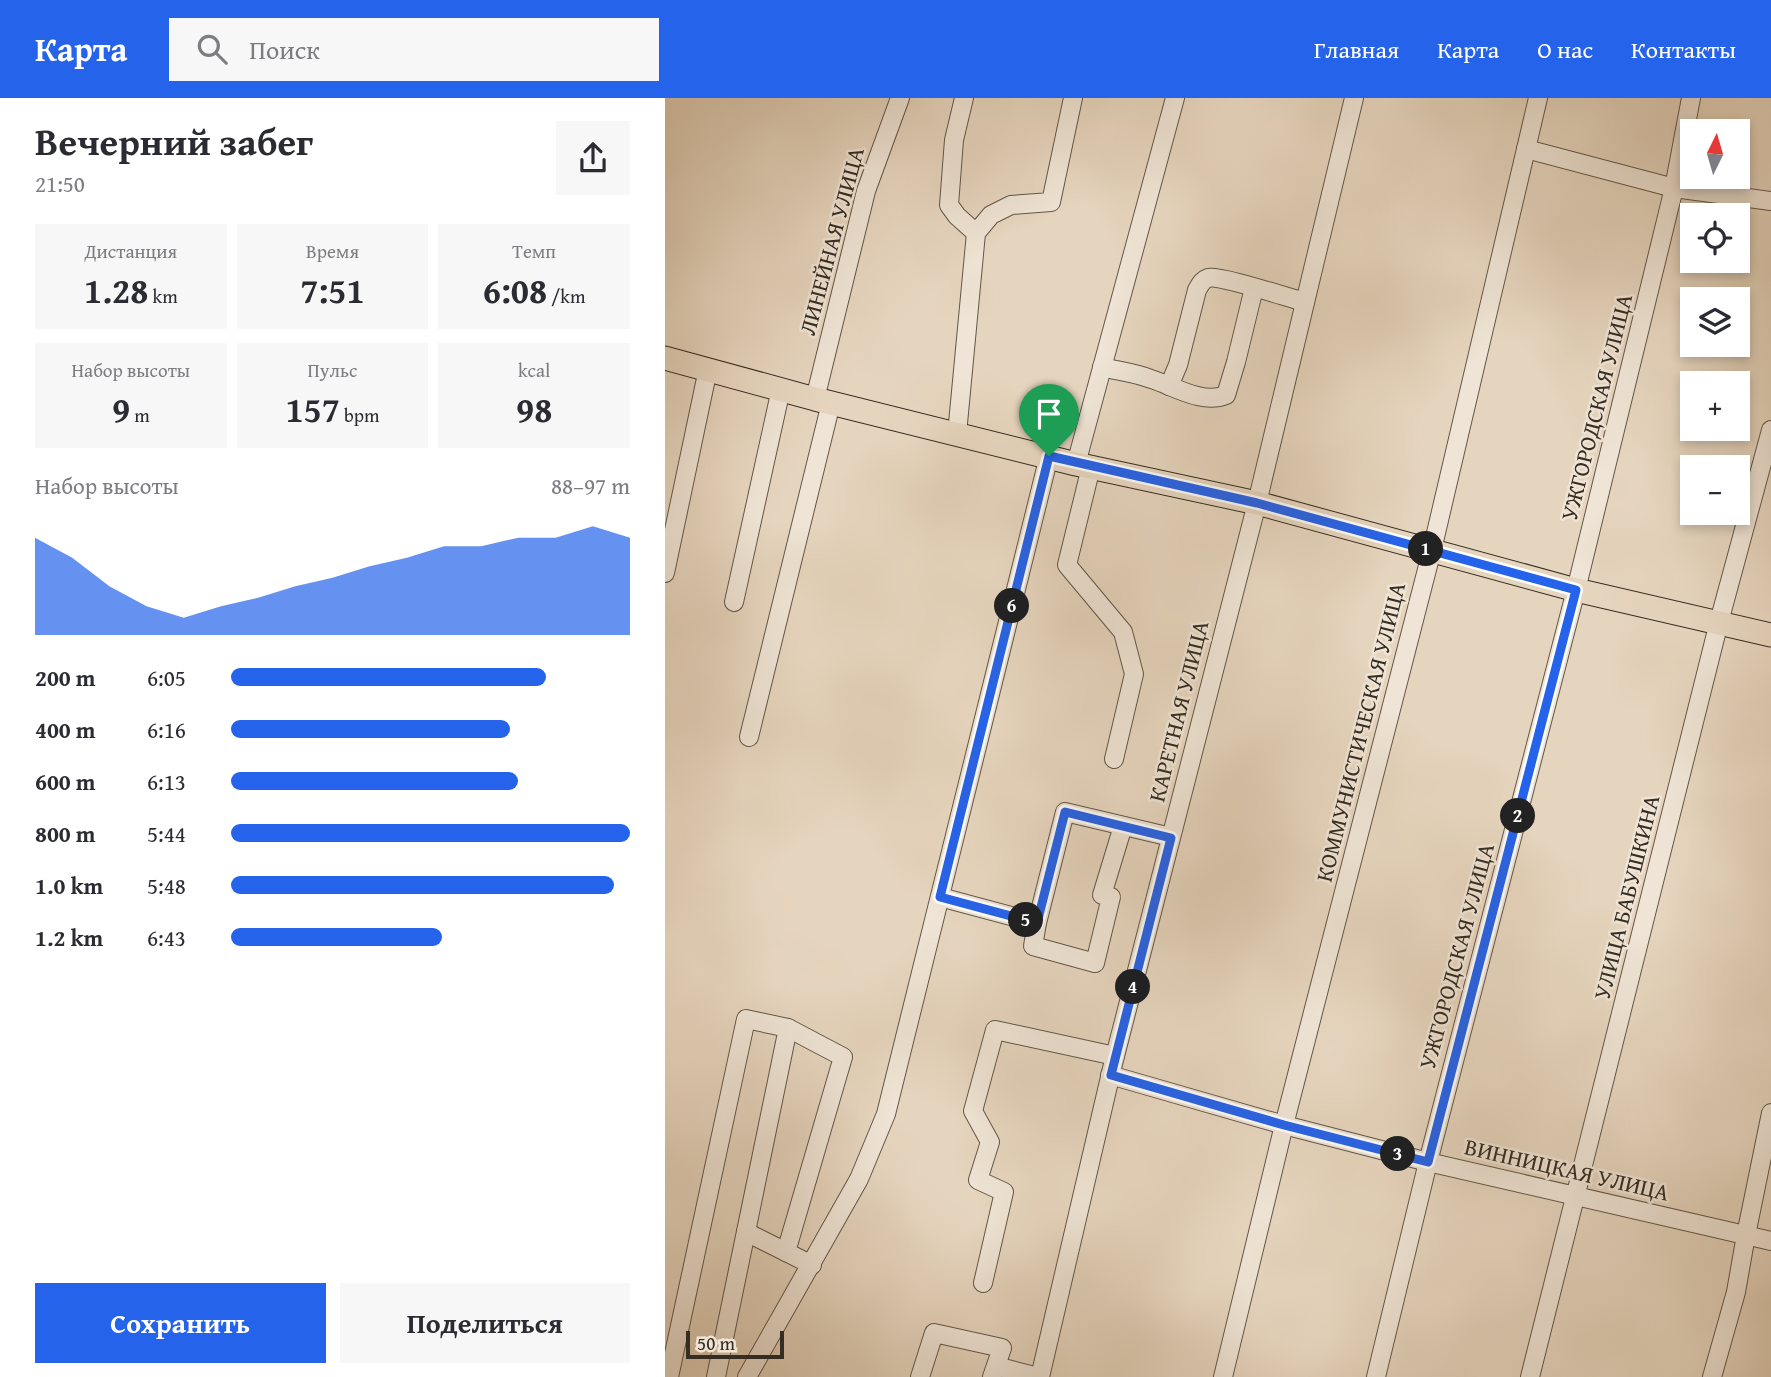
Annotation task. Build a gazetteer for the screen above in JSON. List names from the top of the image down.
{
  "streets": {
    "street": [
      "ЛИНЕЙНАЯ УЛИЦА",
      "УЖГОРОДСКАЯ УЛИЦА",
      "КАРЕТНАЯ УЛИЦА",
      "КОММУНИСТИЧЕСКАЯ УЛИЦА",
      "УЛИЦА БАБУШКИНА",
      "ВИННИЦКАЯ УЛИЦА"
    ]
  },
  "crossings": [
    ["УЖГОРОДСКАЯ УЛИЦА", "ВИННИЦКАЯ УЛИЦА"],
    ["КАРЕТНАЯ УЛИЦА", "ВИННИЦКАЯ УЛИЦА"],
    ["КОММУНИСТИЧЕСКАЯ УЛИЦА", "ВИННИЦКАЯ УЛИЦА"],
    ["УЛИЦА БАБУШКИНА", "ВИННИЦКАЯ УЛИЦА"]
  ],
  "scale_bar": "50 m",
  "north": "top",
  "page": {
    "header": "Карта",
    "search": "Поиск",
    "nav": [
      "Главная",
      "Карта",
      "О нас",
      "Контакты"
    ],
    "heading": ["Вечерний забег", "21:50"],
    "map_buttons": ["+", "−"],
    "stats": [
      ["Дистанция", "1.28 km"],
      ["Время", "7:51"],
      ["Темп", "6:08 /km"],
      ["Набор высоты", "9 m"],
      ["Пульс", "157 bpm"],
      ["kcal", "98"]
    ],
    "chart": ["Набор высоты", "88–97 m"],
    "pins": [
      "1",
      "6",
      "2",
      "5",
      "4",
      "3"
    ],
    "list": [
      {
        "name": "200 m",
        "note": "6:05"
      },
      {
        "name": "400 m",
        "note": "6:16"
      },
      {
        "name": "600 m",
        "note": "6:13"
      },
      {
        "name": "800 m",
        "note": "5:44"
      },
      {
        "name": "1.0 km",
        "note": "5:48"
      },
      {
        "name": "1.2 km",
        "note": "6:43"
      }
    ],
    "buttons": ["Сохранить", "Поделиться"],
    "scale": "50 m"
  }
}
